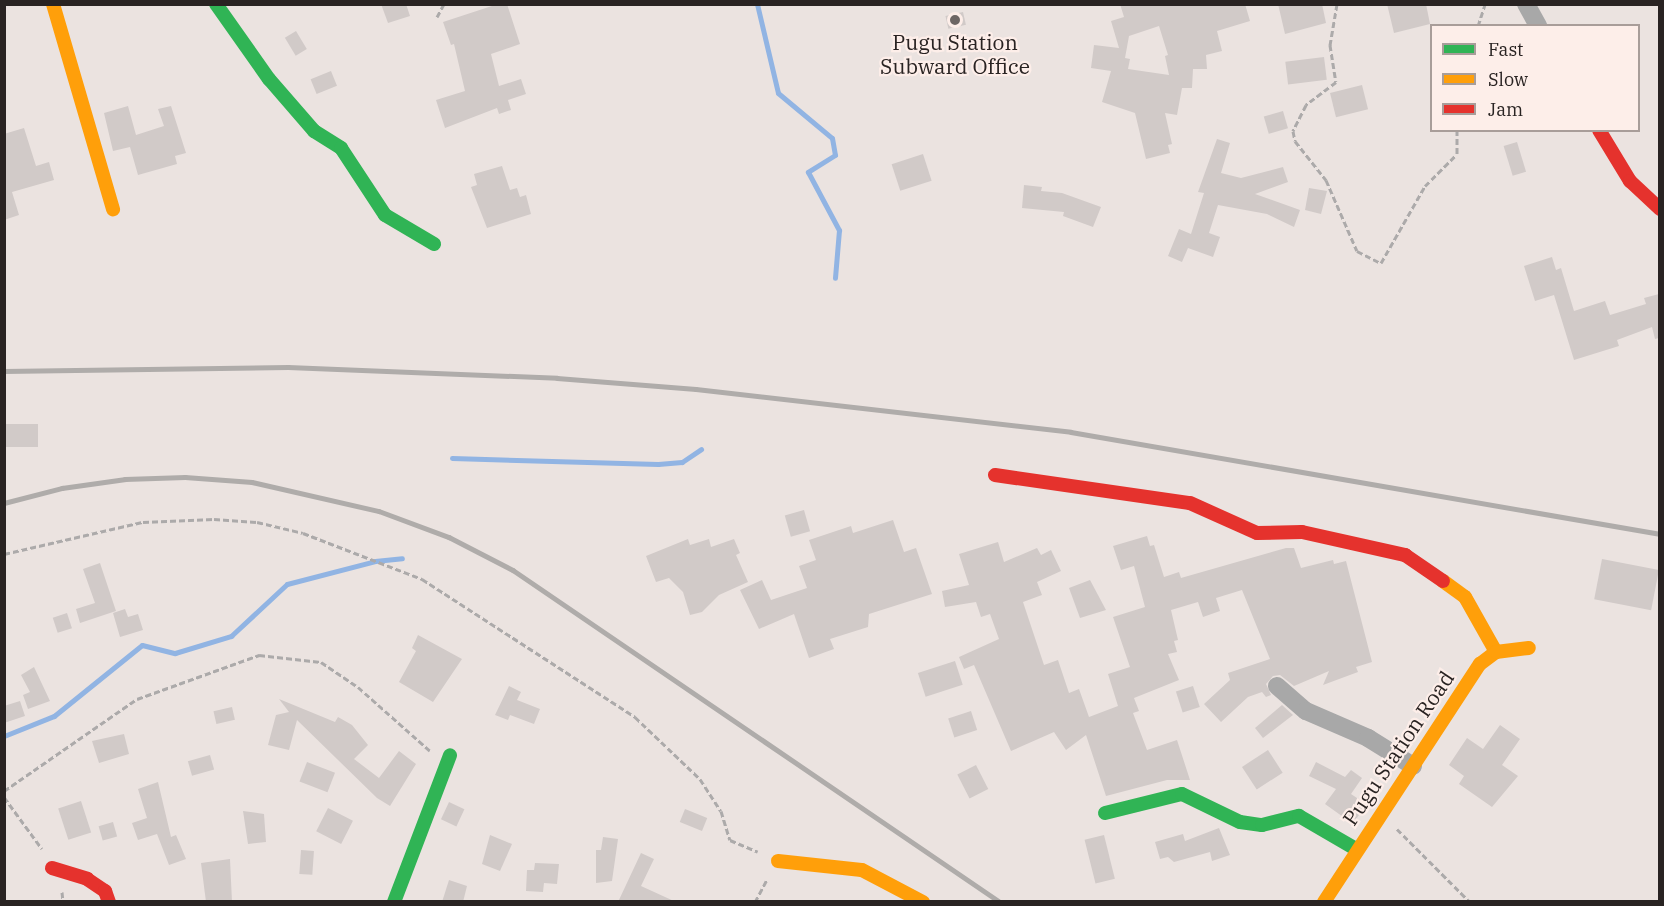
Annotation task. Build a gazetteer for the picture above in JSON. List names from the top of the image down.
{
  "streets": {
    "street": ["Pugu Station Road"]
  },
  "places": ["Pugu Station Subward Office"],
  "legend": ["Fast", "Slow", "Jam"]
}
